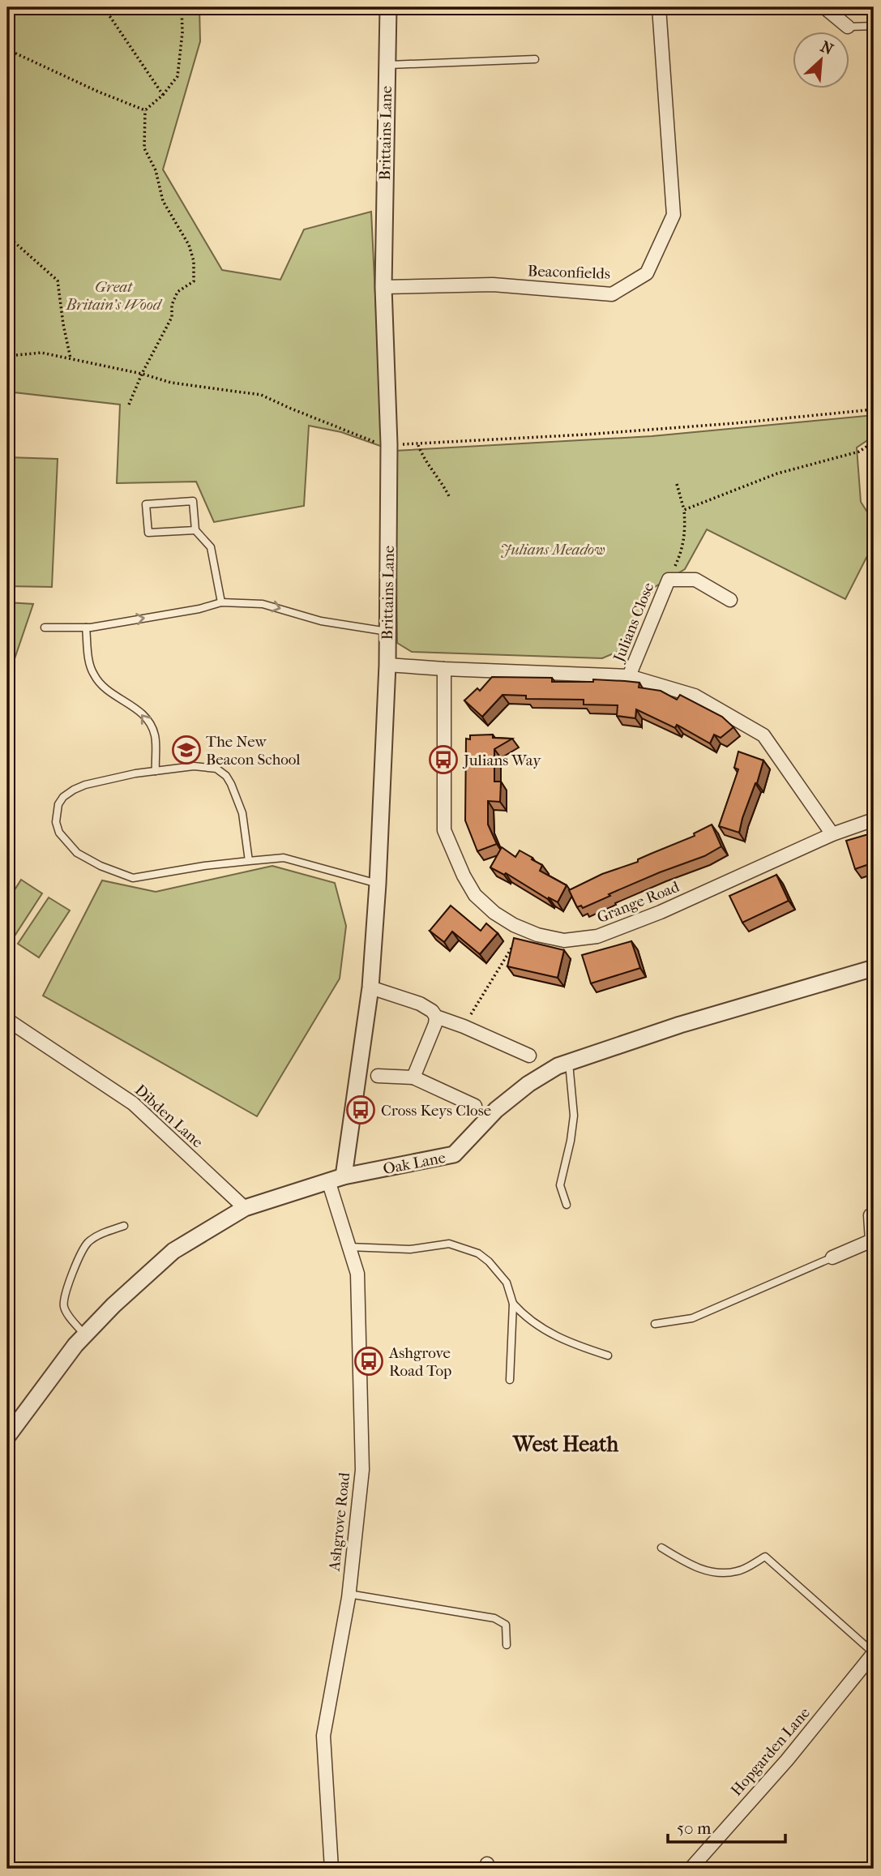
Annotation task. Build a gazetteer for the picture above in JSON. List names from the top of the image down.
{
  "streets": {
    "street": [
      "Brittains Lane",
      "Beaconfields",
      "Julians Close",
      "Grange Road",
      "Dibden Lane",
      "Oak Lane",
      "Ashgrove Road",
      "Hopgarden Lane"
    ]
  },
  "crossings": [
    ["Brittains Lane", "Beaconfields"],
    ["Brittains Lane", "Oak Lane"],
    ["Brittains Lane", "Ashgrove Road"],
    ["Dibden Lane", "Oak Lane"],
    ["Oak Lane", "Ashgrove Road"]
  ],
  "districts": ["West Heath"],
  "parks": ["Great Britain's Wood", "Julians Meadow"],
  "places": {
    "school or university": ["The New Beacon School"],
    "bus stop": ["Julians Way", "Cross Keys Close", "Ashgrove Road Top"]
  },
  "scale_bar": "50 m",
  "north": "top right"
}
